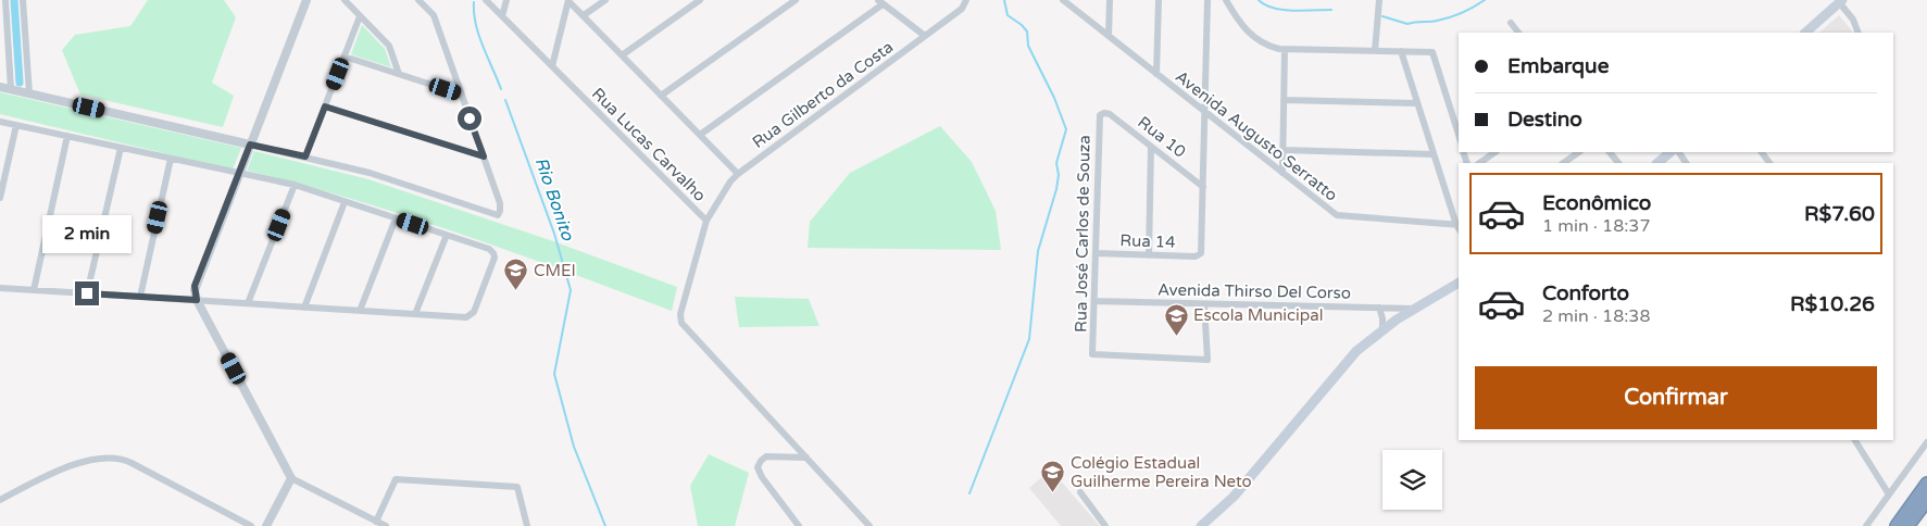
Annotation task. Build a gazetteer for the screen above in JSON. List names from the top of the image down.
{
  "streets": {
    "street": [
      "Rua Gilberto da Costa",
      "Avenida Augusto Serratto",
      "Rua 10",
      "Rua Lucas Carvalho",
      "Rua José Carlos de Souza",
      "Rua 14",
      "Avenida Thirso Del Corso"
    ]
  },
  "crossings": [
    ["Rua Gilberto da Costa", "Rua Lucas Carvalho"],
    ["Rua 10", "Rua José Carlos de Souza"],
    ["Rua 10", "Rua 14"],
    ["Rua José Carlos de Souza", "Rua 14"],
    ["Rua José Carlos de Souza", "Avenida Thirso Del Corso"]
  ],
  "water": ["Rio Bonito"],
  "places": {
    "school or university": ["CMEI", "Escola Municipal", "Colégio Estadual Guilherme Pereira Neto"]
  },
  "page": {
    "banner": ["Embarque", "Destino"],
    "list": [
      {
        "name": "Econômico",
        "note": "1 min · 18:37",
        "value": "R$7.60"
      },
      {
        "name": "Conforto",
        "note": "2 min · 18:38",
        "value": "R$10.26"
      }
    ],
    "bubble": "2 min",
    "buttons": "Confirmar"
  }
}
